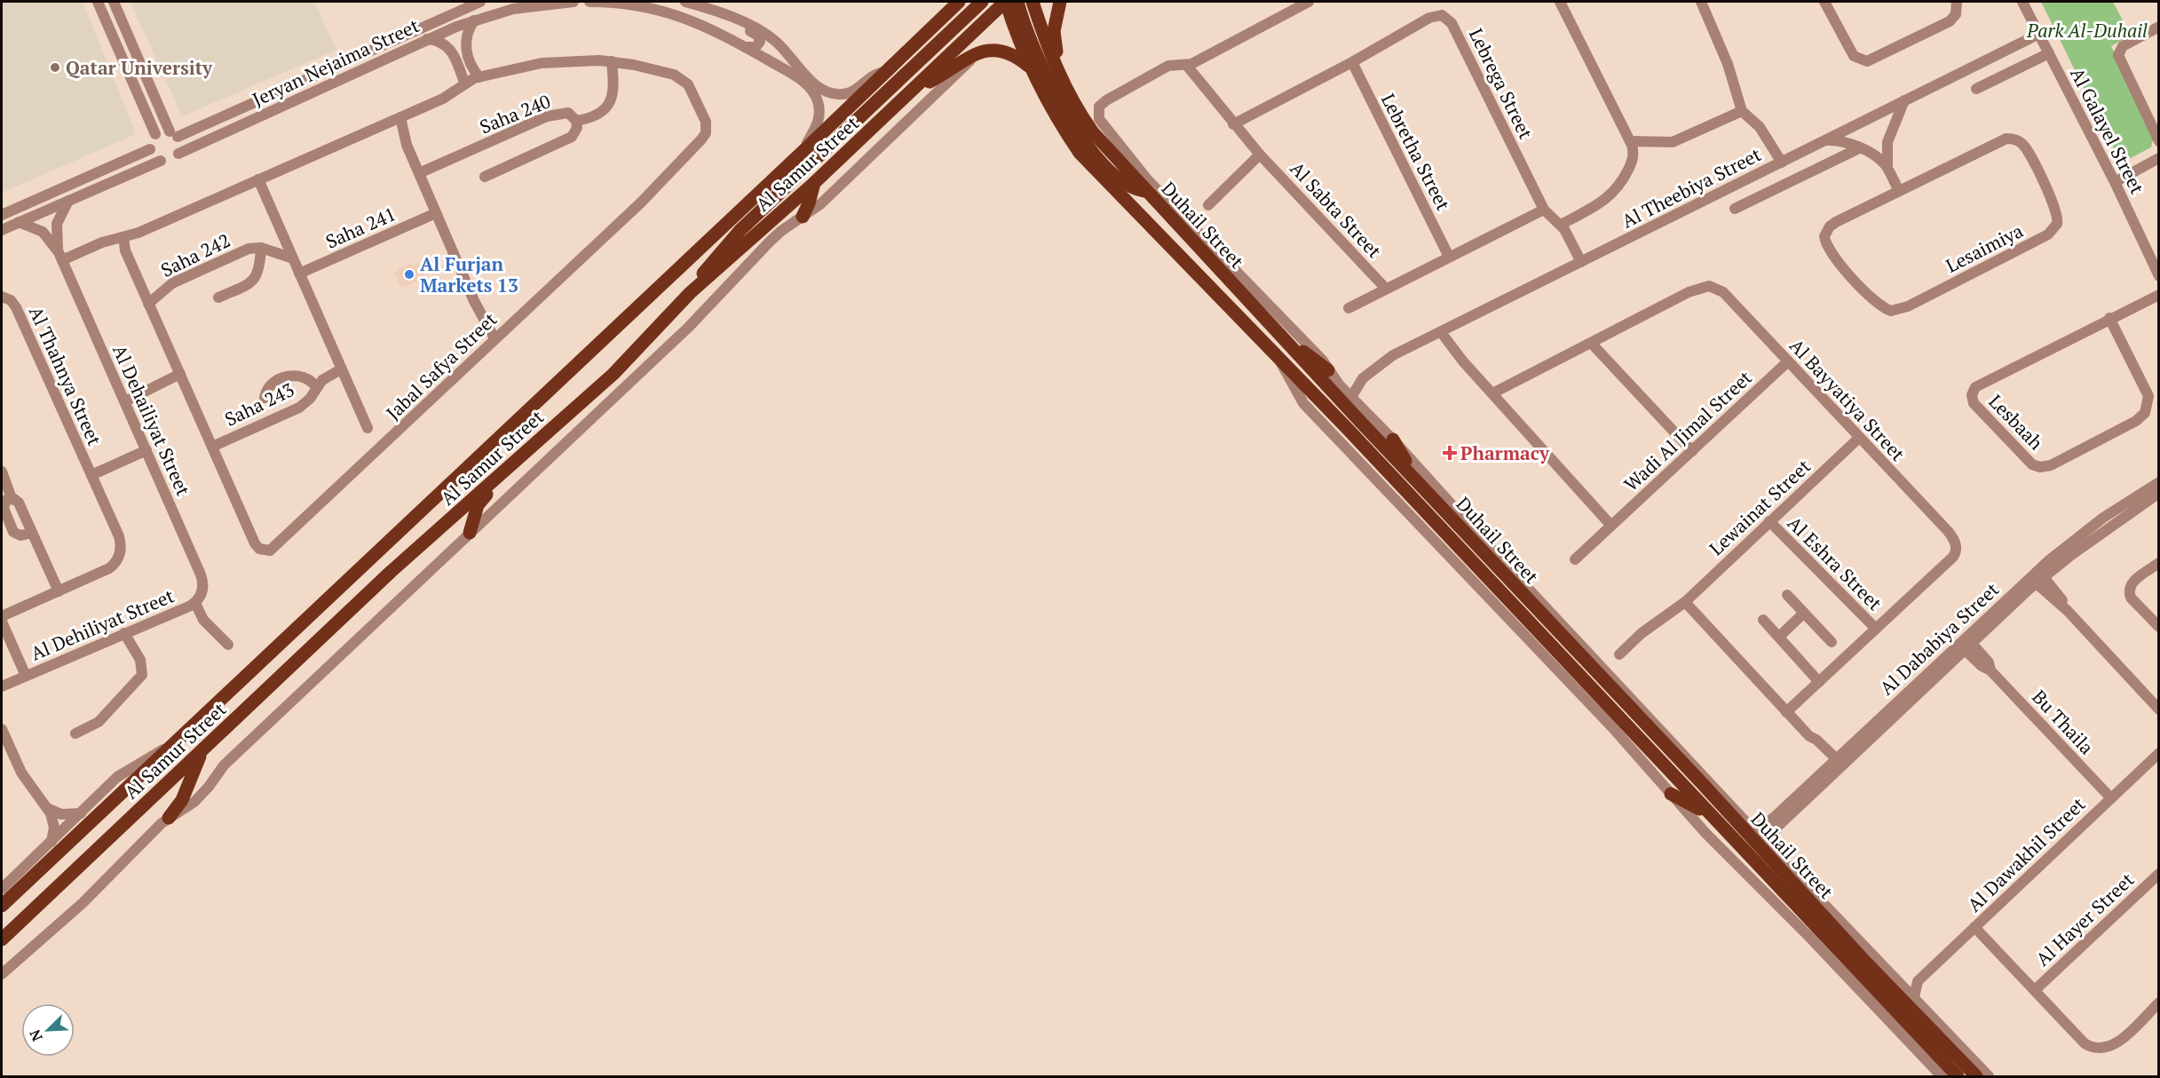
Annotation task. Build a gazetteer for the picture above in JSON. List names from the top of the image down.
{
  "streets": {
    "main road": ["Al Samur Street", "Duhail Street"],
    "street": [
      "Jeryan Nejaima Street",
      "Lebrega Street",
      "Saha 240",
      "Al Galayel Street",
      "Lebretha Street",
      "Al Theebiya Street",
      "Al Sabta Street",
      "Saha 241",
      "Lesaimiya",
      "Saha 242",
      "Jabal Safya Street",
      "Al Thahnya Street",
      "Al Bayyatiya Street",
      "Saha 243",
      "Al Dehailiyat Street",
      "Lesbaah",
      "Wadi Al Jimal Street",
      "Lewainat Street",
      "Al Eshra Street",
      "Al Dehiliyat Street",
      "Al Dababiya Street",
      "Bu Thaila",
      "Al Dawakhil Street",
      "Al Hayer Street"
    ]
  },
  "crossings": [
    ["Lebrega Street", "Lebretha Street"],
    ["Lebrega Street", "Al Theebiya Street"],
    ["Lebrega Street", "Al Sabta Street"],
    ["Al Galayel Street", "Al Theebiya Street"],
    ["Al Samur Street", "Duhail Street"],
    ["Al Theebiya Street", "Duhail Street"],
    ["Al Sabta Street", "Duhail Street"],
    ["Duhail Street", "Al Dababiya Street"],
    ["Saha 242", "Jabal Safya Street"],
    ["Jabal Safya Street", "Saha 243"],
    ["Jabal Safya Street", "Al Dehailiyat Street"],
    ["Al Thahnya Street", "Al Dehailiyat Street"],
    ["Al Bayyatiya Street", "Wadi Al Jimal Street"],
    ["Al Bayyatiya Street", "Lewainat Street"],
    ["Al Bayyatiya Street", "Al Eshra Street"],
    ["Al Dehailiyat Street", "Al Dehiliyat Street"],
    ["Lewainat Street", "Al Eshra Street"],
    ["Al Dababiya Street", "Bu Thaila"],
    ["Bu Thaila", "Al Dawakhil Street"]
  ],
  "parks": ["Park Al-Duhail"],
  "places": {
    "other": ["Qatar University", "Al Furjan Markets 13"],
    "health": ["Pharmacy"]
  },
  "north": "bottom left"
}
